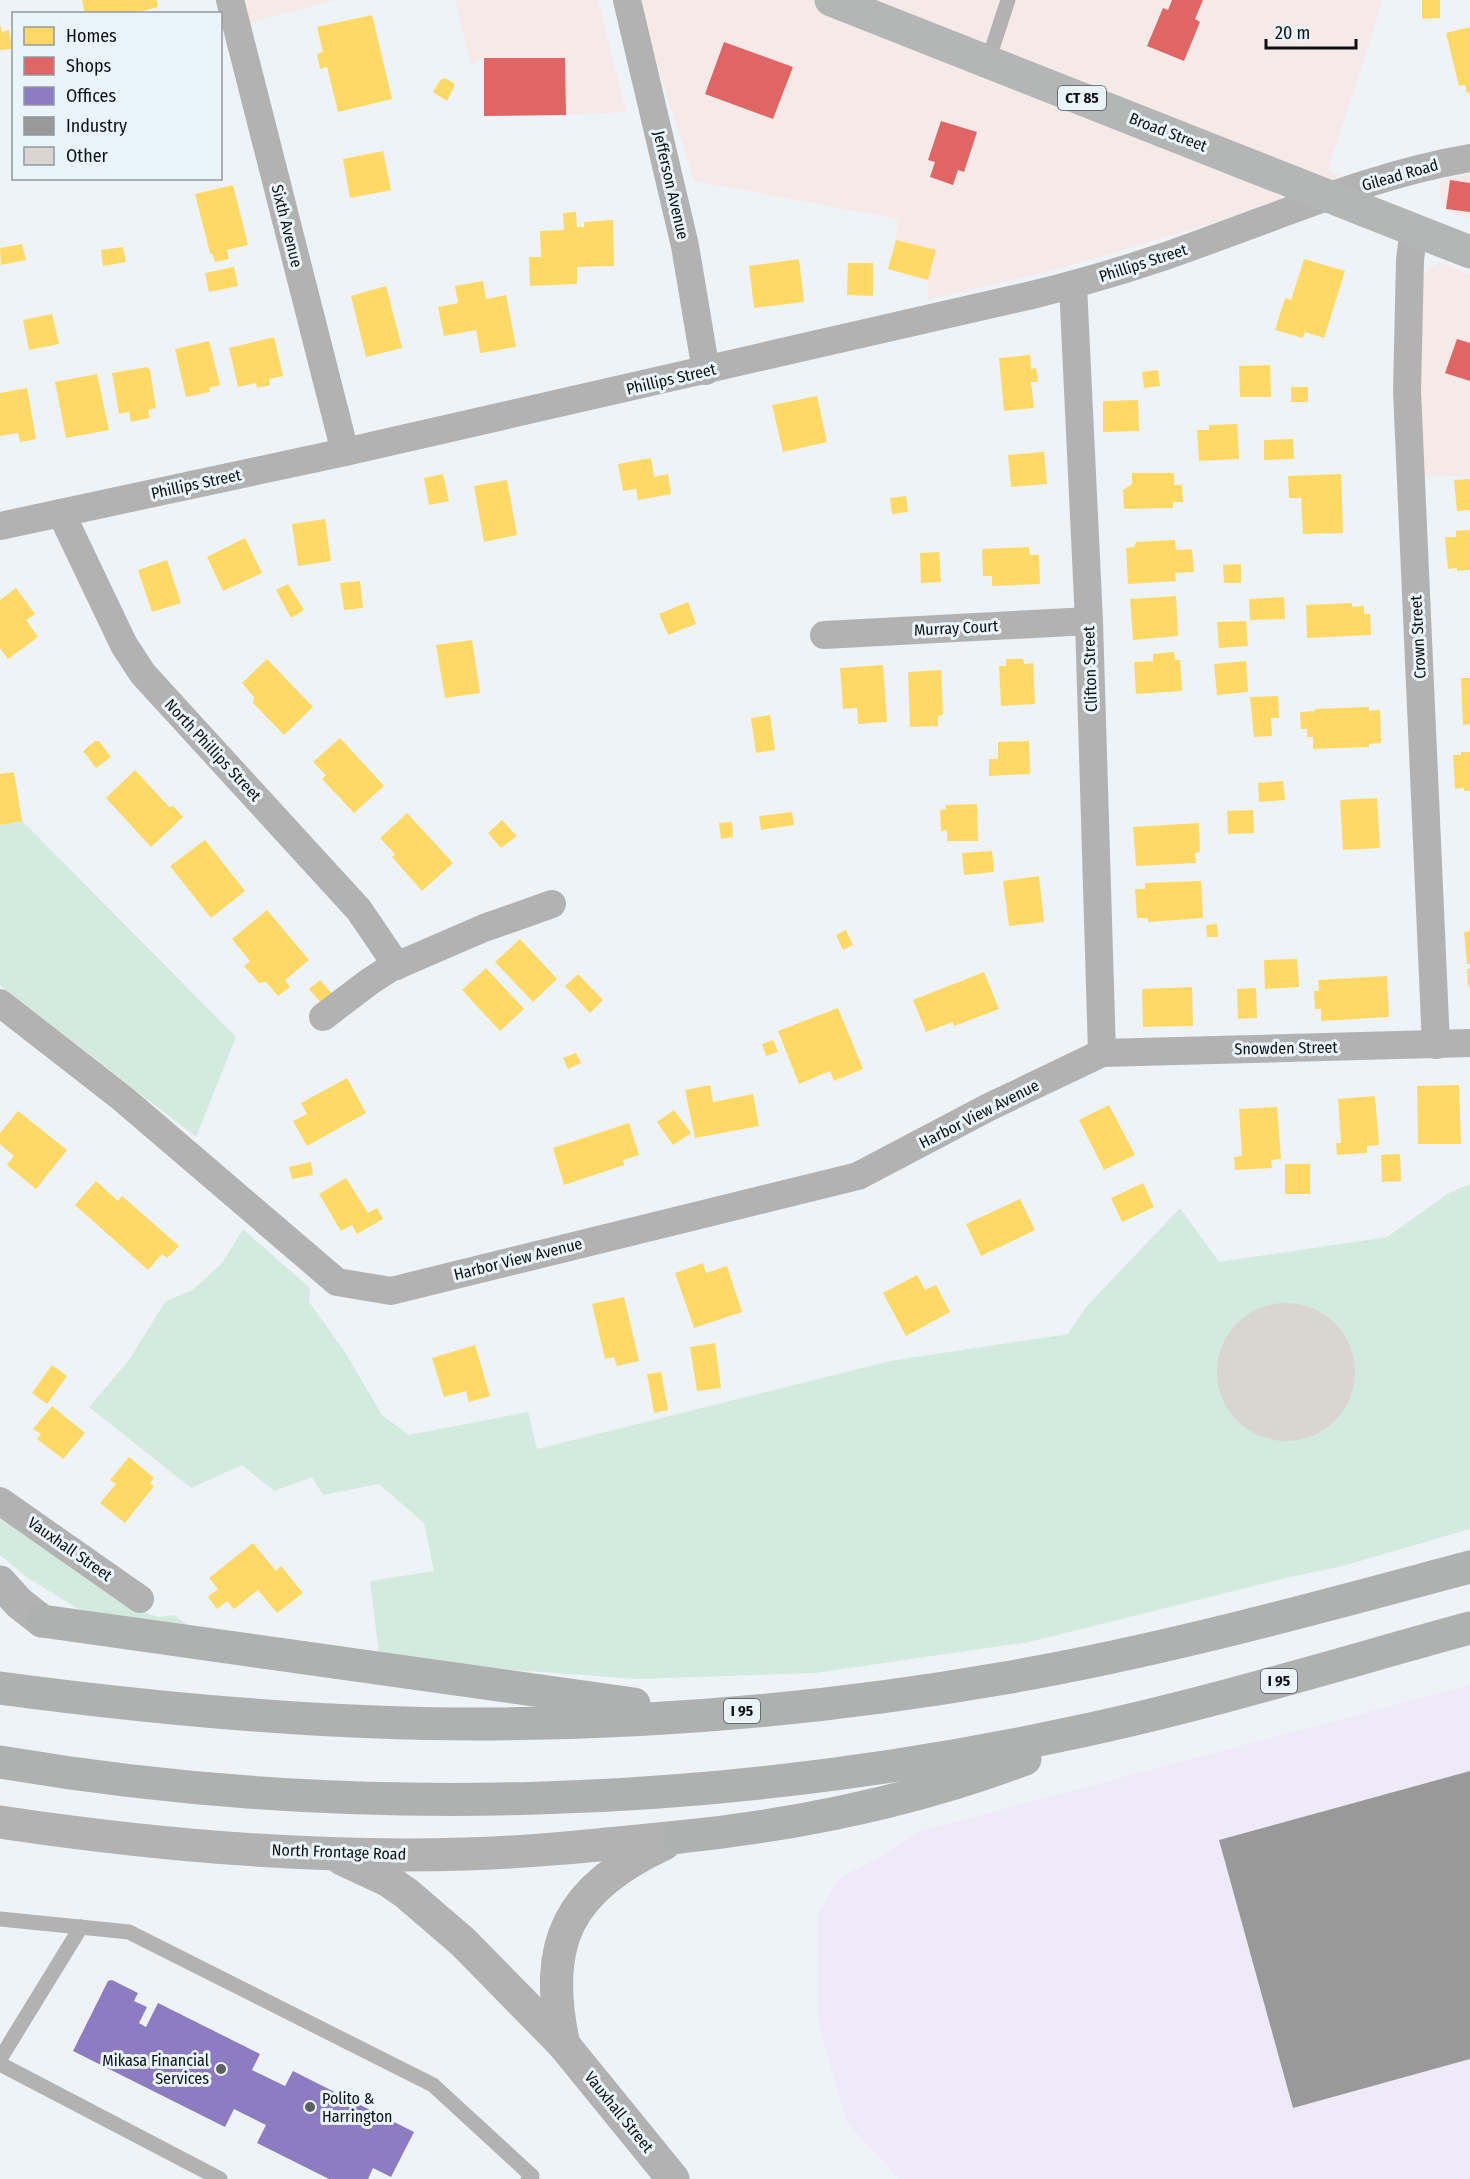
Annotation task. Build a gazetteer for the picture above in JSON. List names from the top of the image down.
{
  "streets": {
    "highway": ["I 95"],
    "main road": [
      "CT 85",
      "Broad Street",
      "Vauxhall Street",
      "North Frontage Road"
    ],
    "street": [
      "Gilead Road",
      "Jefferson Avenue",
      "Sixth Avenue",
      "Phillips Street",
      "Murray Court",
      "Crown Street",
      "Clifton Street",
      "North Phillips Street",
      "Snowden Street",
      "Harbor View Avenue"
    ]
  },
  "crossings": [
    ["Broad Street", "Gilead Road"],
    ["Broad Street", "Phillips Street"],
    ["Broad Street", "Crown Street"],
    ["Gilead Road", "Phillips Street"],
    ["Jefferson Avenue", "Phillips Street"],
    ["Sixth Avenue", "Phillips Street"],
    ["Phillips Street", "Clifton Street"],
    ["Phillips Street", "North Phillips Street"],
    ["Murray Court", "Clifton Street"],
    ["Crown Street", "Snowden Street"],
    ["Clifton Street", "Snowden Street"],
    ["Clifton Street", "Harbor View Avenue"],
    ["Snowden Street", "Harbor View Avenue"],
    ["Vauxhall Street", "North Frontage Road"]
  ],
  "places": ["Mikasa Financial Services", "Polito & Harrington"],
  "legend": [
    "Homes",
    "Shops",
    "Offices",
    "Industry",
    "Other"
  ],
  "scale_bar": "20 m"
}
